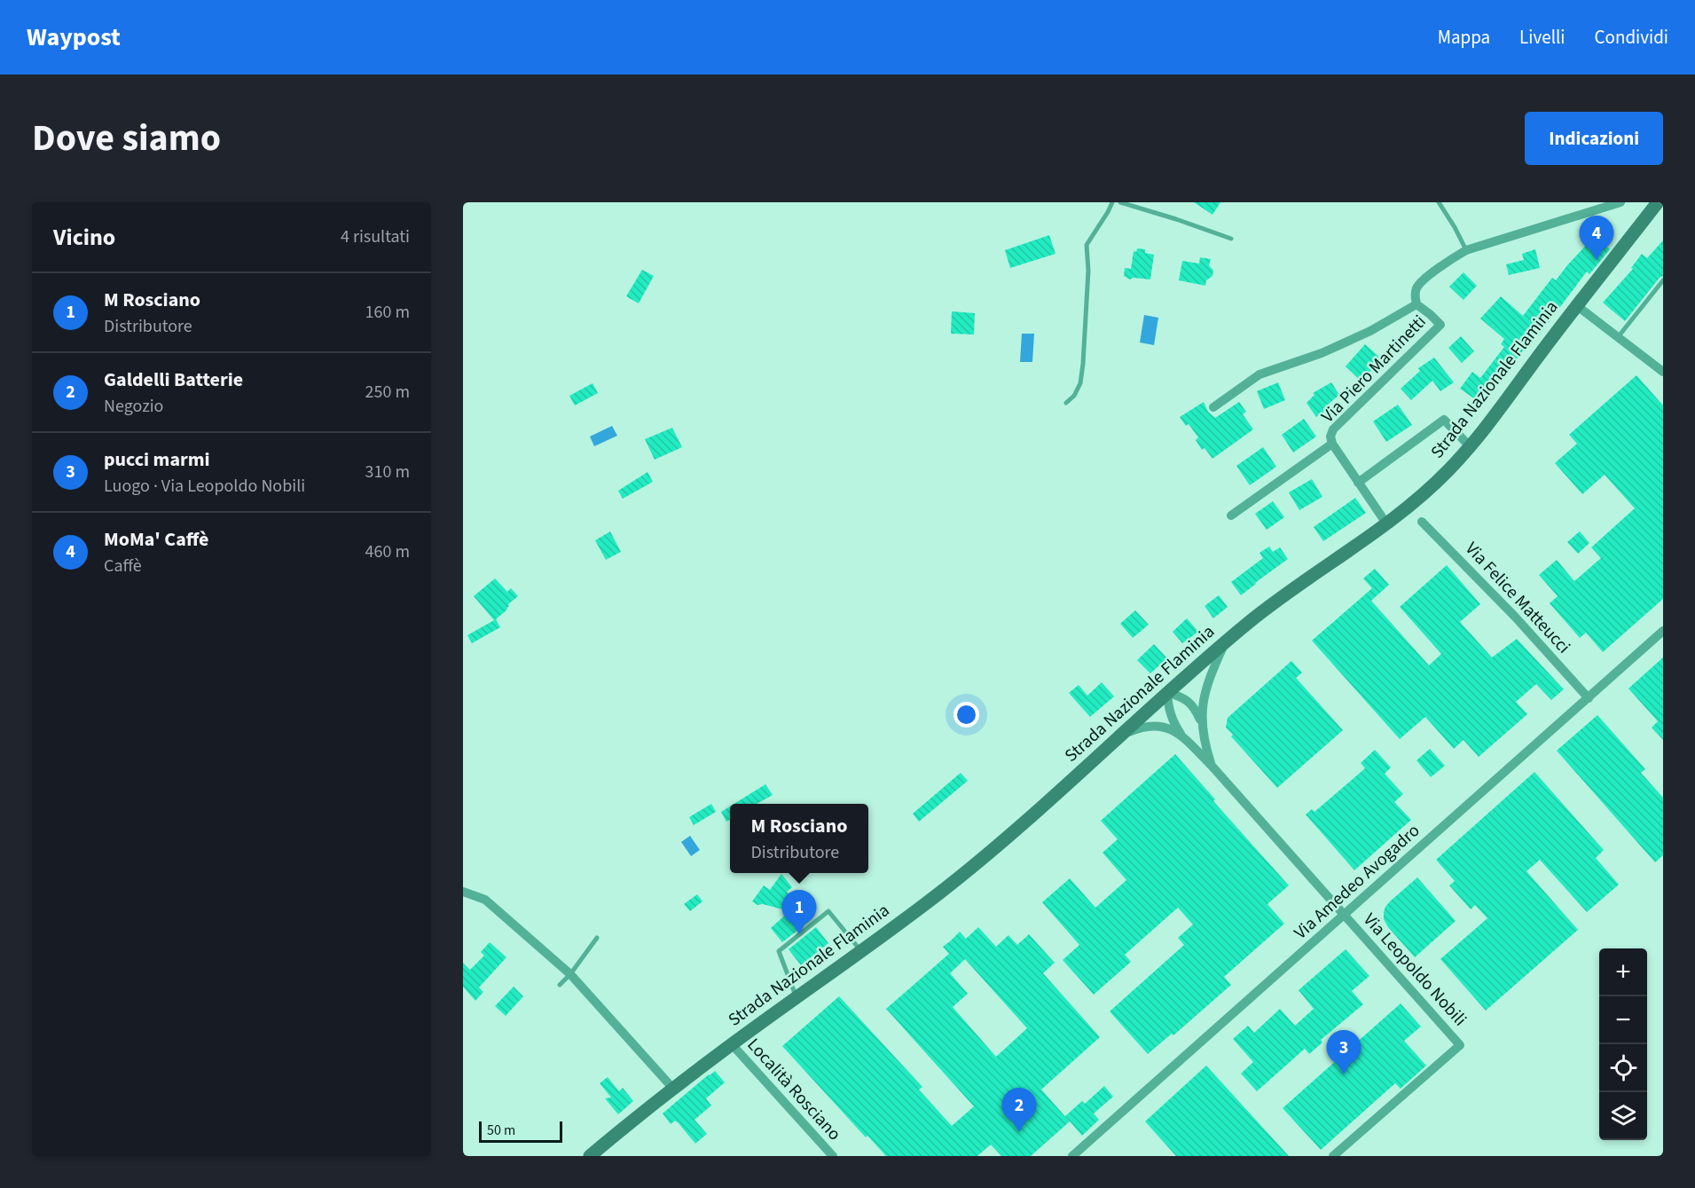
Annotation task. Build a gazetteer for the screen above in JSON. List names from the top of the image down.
{
  "streets": {
    "main road": ["Strada Nazionale Flaminia"],
    "street": [
      "Via Piero Martinetti",
      "Via Felice Matteucci",
      "Via Amedeo Avogadro",
      "Via Leopoldo Nobili",
      "Località Rosciano"
    ]
  },
  "crossings": [
    ["Strada Nazionale Flaminia", "Via Leopoldo Nobili"],
    ["Strada Nazionale Flaminia", "Località Rosciano"],
    ["Via Felice Matteucci", "Via Amedeo Avogadro"],
    ["Via Amedeo Avogadro", "Via Leopoldo Nobili"]
  ],
  "scale_bar": "50 m",
  "page": {
    "header": "Waypost",
    "nav": ["Mappa", "Livelli", "Condividi"],
    "title": "Dove siamo",
    "buttons": "Indicazioni",
    "heading": ["Vicino", "4 risultati"],
    "pins": [
      "4",
      "1",
      "3",
      "2"
    ],
    "list": [
      {
        "mark": "1",
        "name": "M Rosciano",
        "note": "Distributore",
        "value": "160 m"
      },
      {
        "mark": "2",
        "name": "Galdelli Batterie",
        "note": "Negozio",
        "value": "250 m"
      },
      {
        "mark": "3",
        "name": "pucci marmi",
        "note": "Luogo · Via Leopoldo Nobili",
        "value": "310 m"
      },
      {
        "mark": "4",
        "name": "MoMa' Caffè",
        "note": "Caffè",
        "value": "460 m"
      }
    ],
    "popup": ["M Rosciano", "Distributore"],
    "map_buttons": ["+", "−"],
    "scale": "50 m"
  }
}
